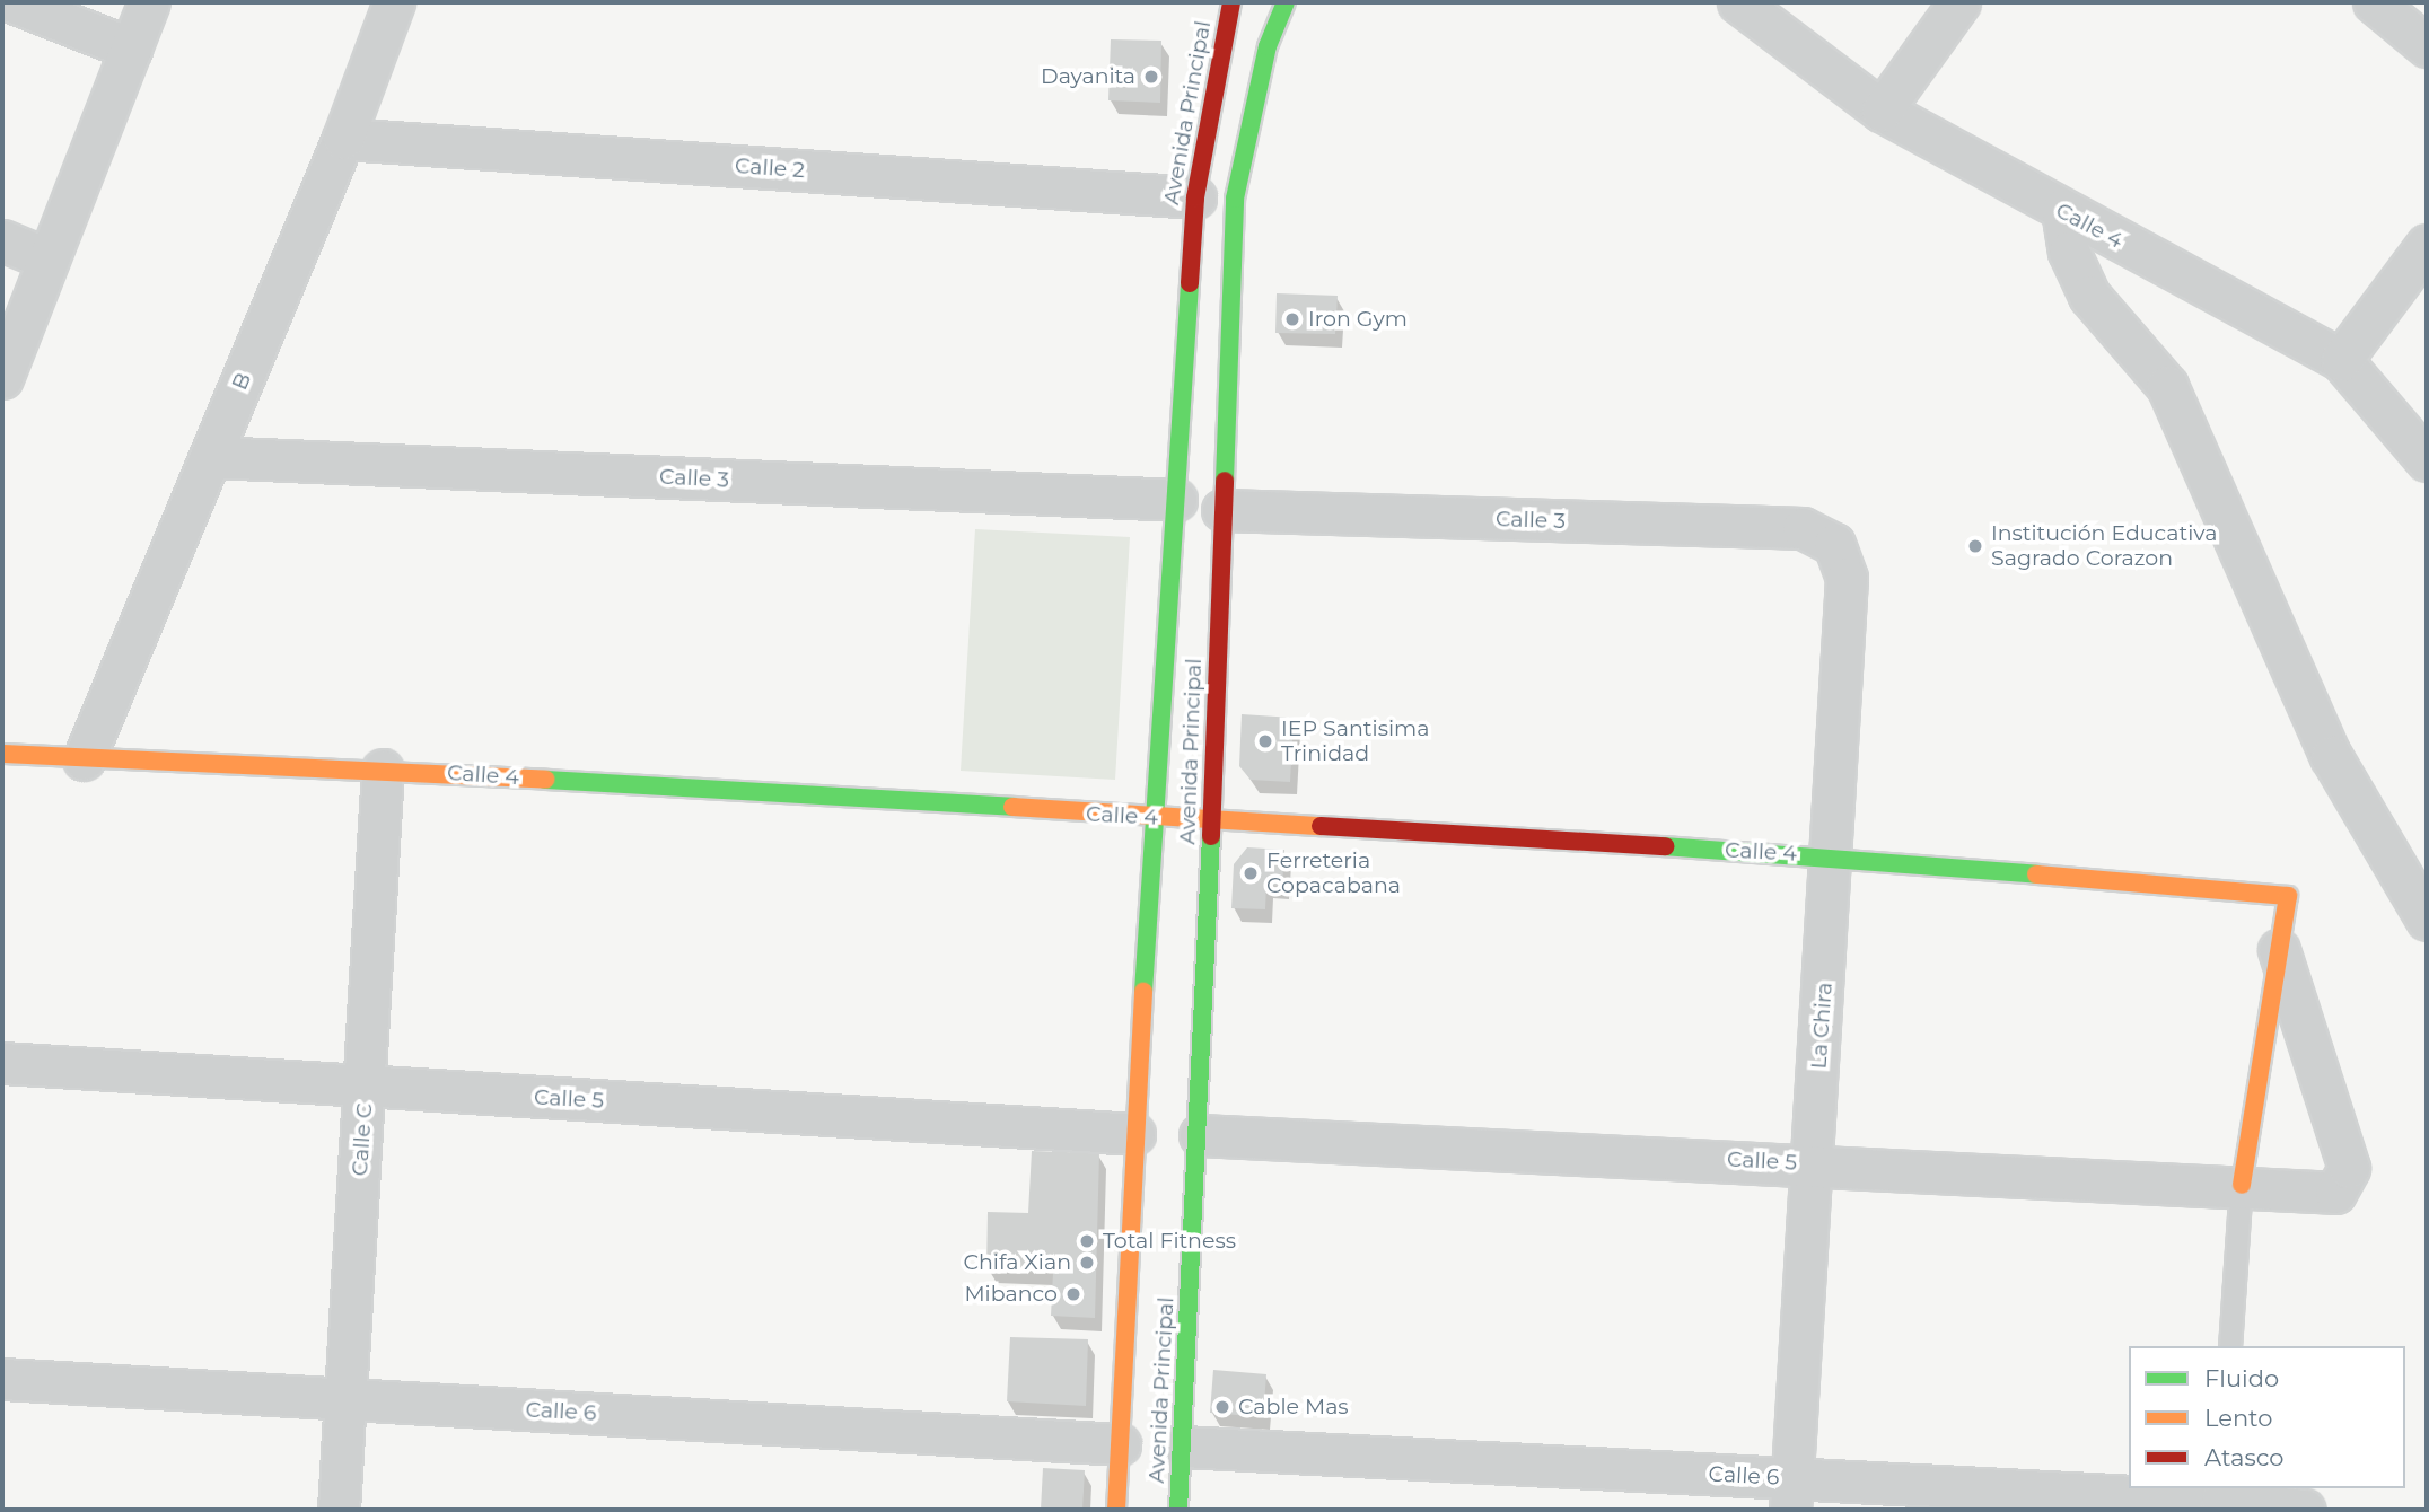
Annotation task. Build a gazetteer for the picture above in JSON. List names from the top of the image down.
{
  "streets": {
    "street": [
      "Avenida Principal",
      "Calle 2",
      "Calle 4",
      "B",
      "Calle 3",
      "La Chira",
      "Calle 5",
      "Calle C",
      "Calle 6"
    ]
  },
  "crossings": [
    ["Avenida Principal", "Calle 2"],
    ["Avenida Principal", "Calle 4"],
    ["Avenida Principal", "Calle 3"],
    ["Avenida Principal", "Calle 5"],
    ["Avenida Principal", "Calle 6"],
    ["Calle 2", "B"],
    ["Calle 4", "B"],
    ["Calle 4", "La Chira"],
    ["Calle 4", "Calle 5"],
    ["Calle 4", "Calle C"],
    ["B", "Calle 3"],
    ["Calle 3", "La Chira"],
    ["La Chira", "Calle 5"],
    ["La Chira", "Calle 6"],
    ["Calle 5", "Calle C"],
    ["Calle C", "Calle 6"]
  ],
  "places": [
    "Dayanita",
    "Iron Gym",
    "Institución Educativa Sagrado Corazon",
    "IEP Santisima Trinidad",
    "Ferreteria Copacabana",
    "Total Fitness",
    "Chifa Xian",
    "Mibanco",
    "Cable Mas"
  ],
  "legend": ["Fluido", "Lento", "Atasco"]
}
